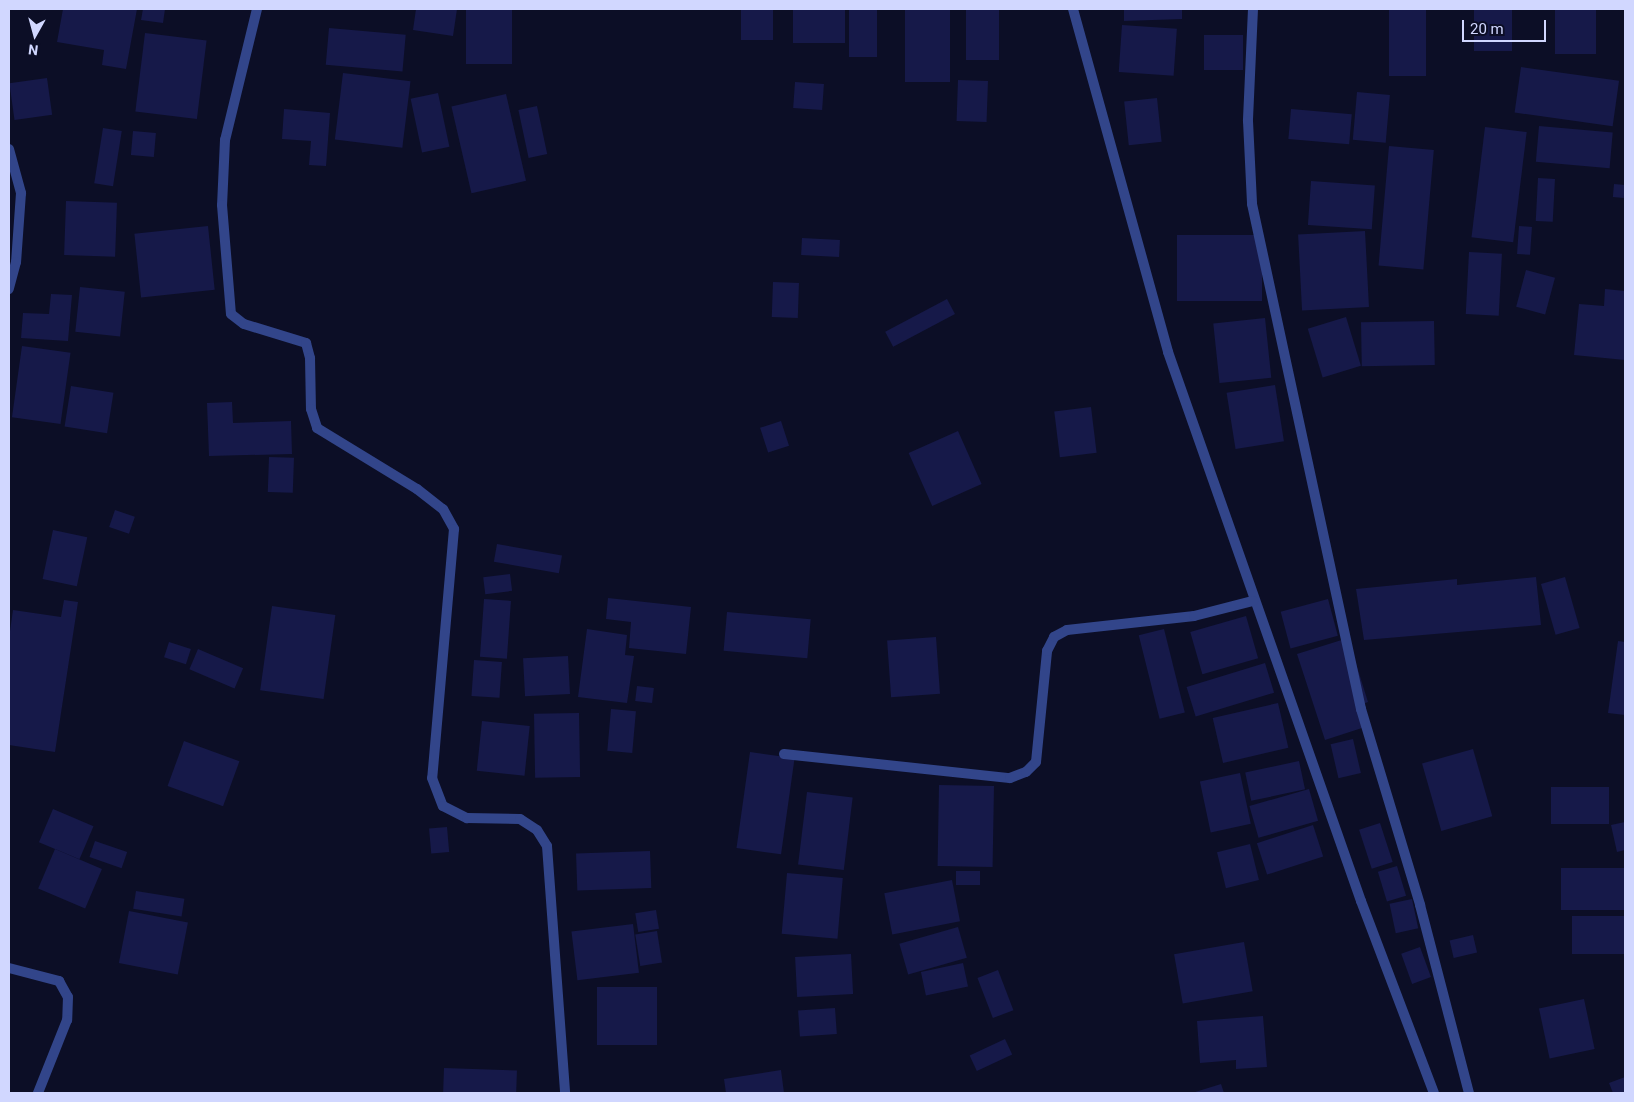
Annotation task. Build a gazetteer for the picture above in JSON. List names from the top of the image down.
{
  "scale_bar": "20 m",
  "north": "bottom"
}
